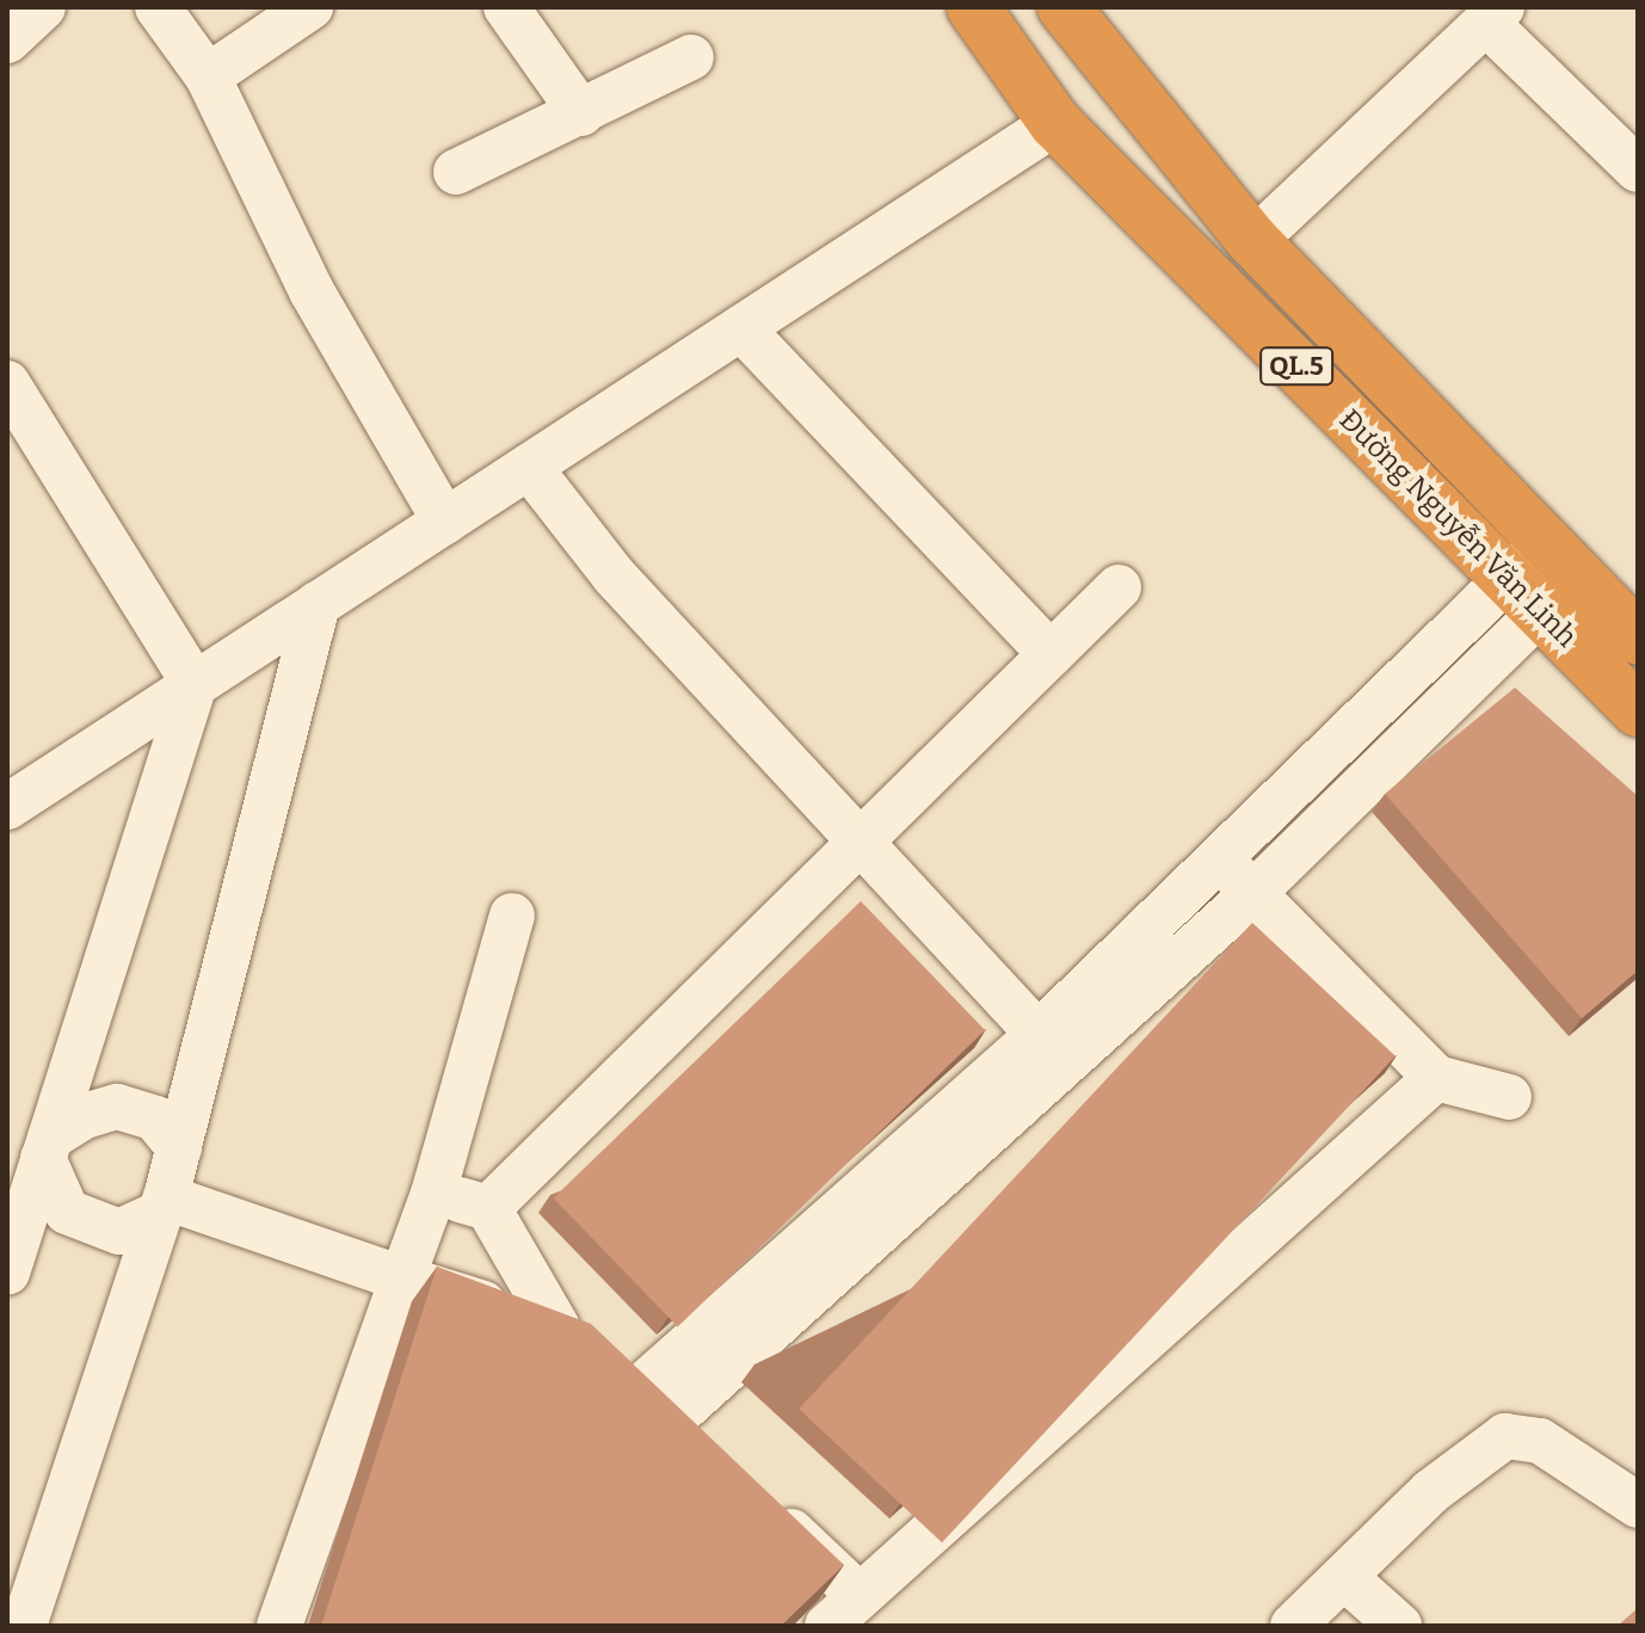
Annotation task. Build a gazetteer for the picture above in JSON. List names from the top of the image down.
{
  "streets": {
    "highway": ["QL.5", "Đường Nguyễn Văn Linh"]
  }
}
